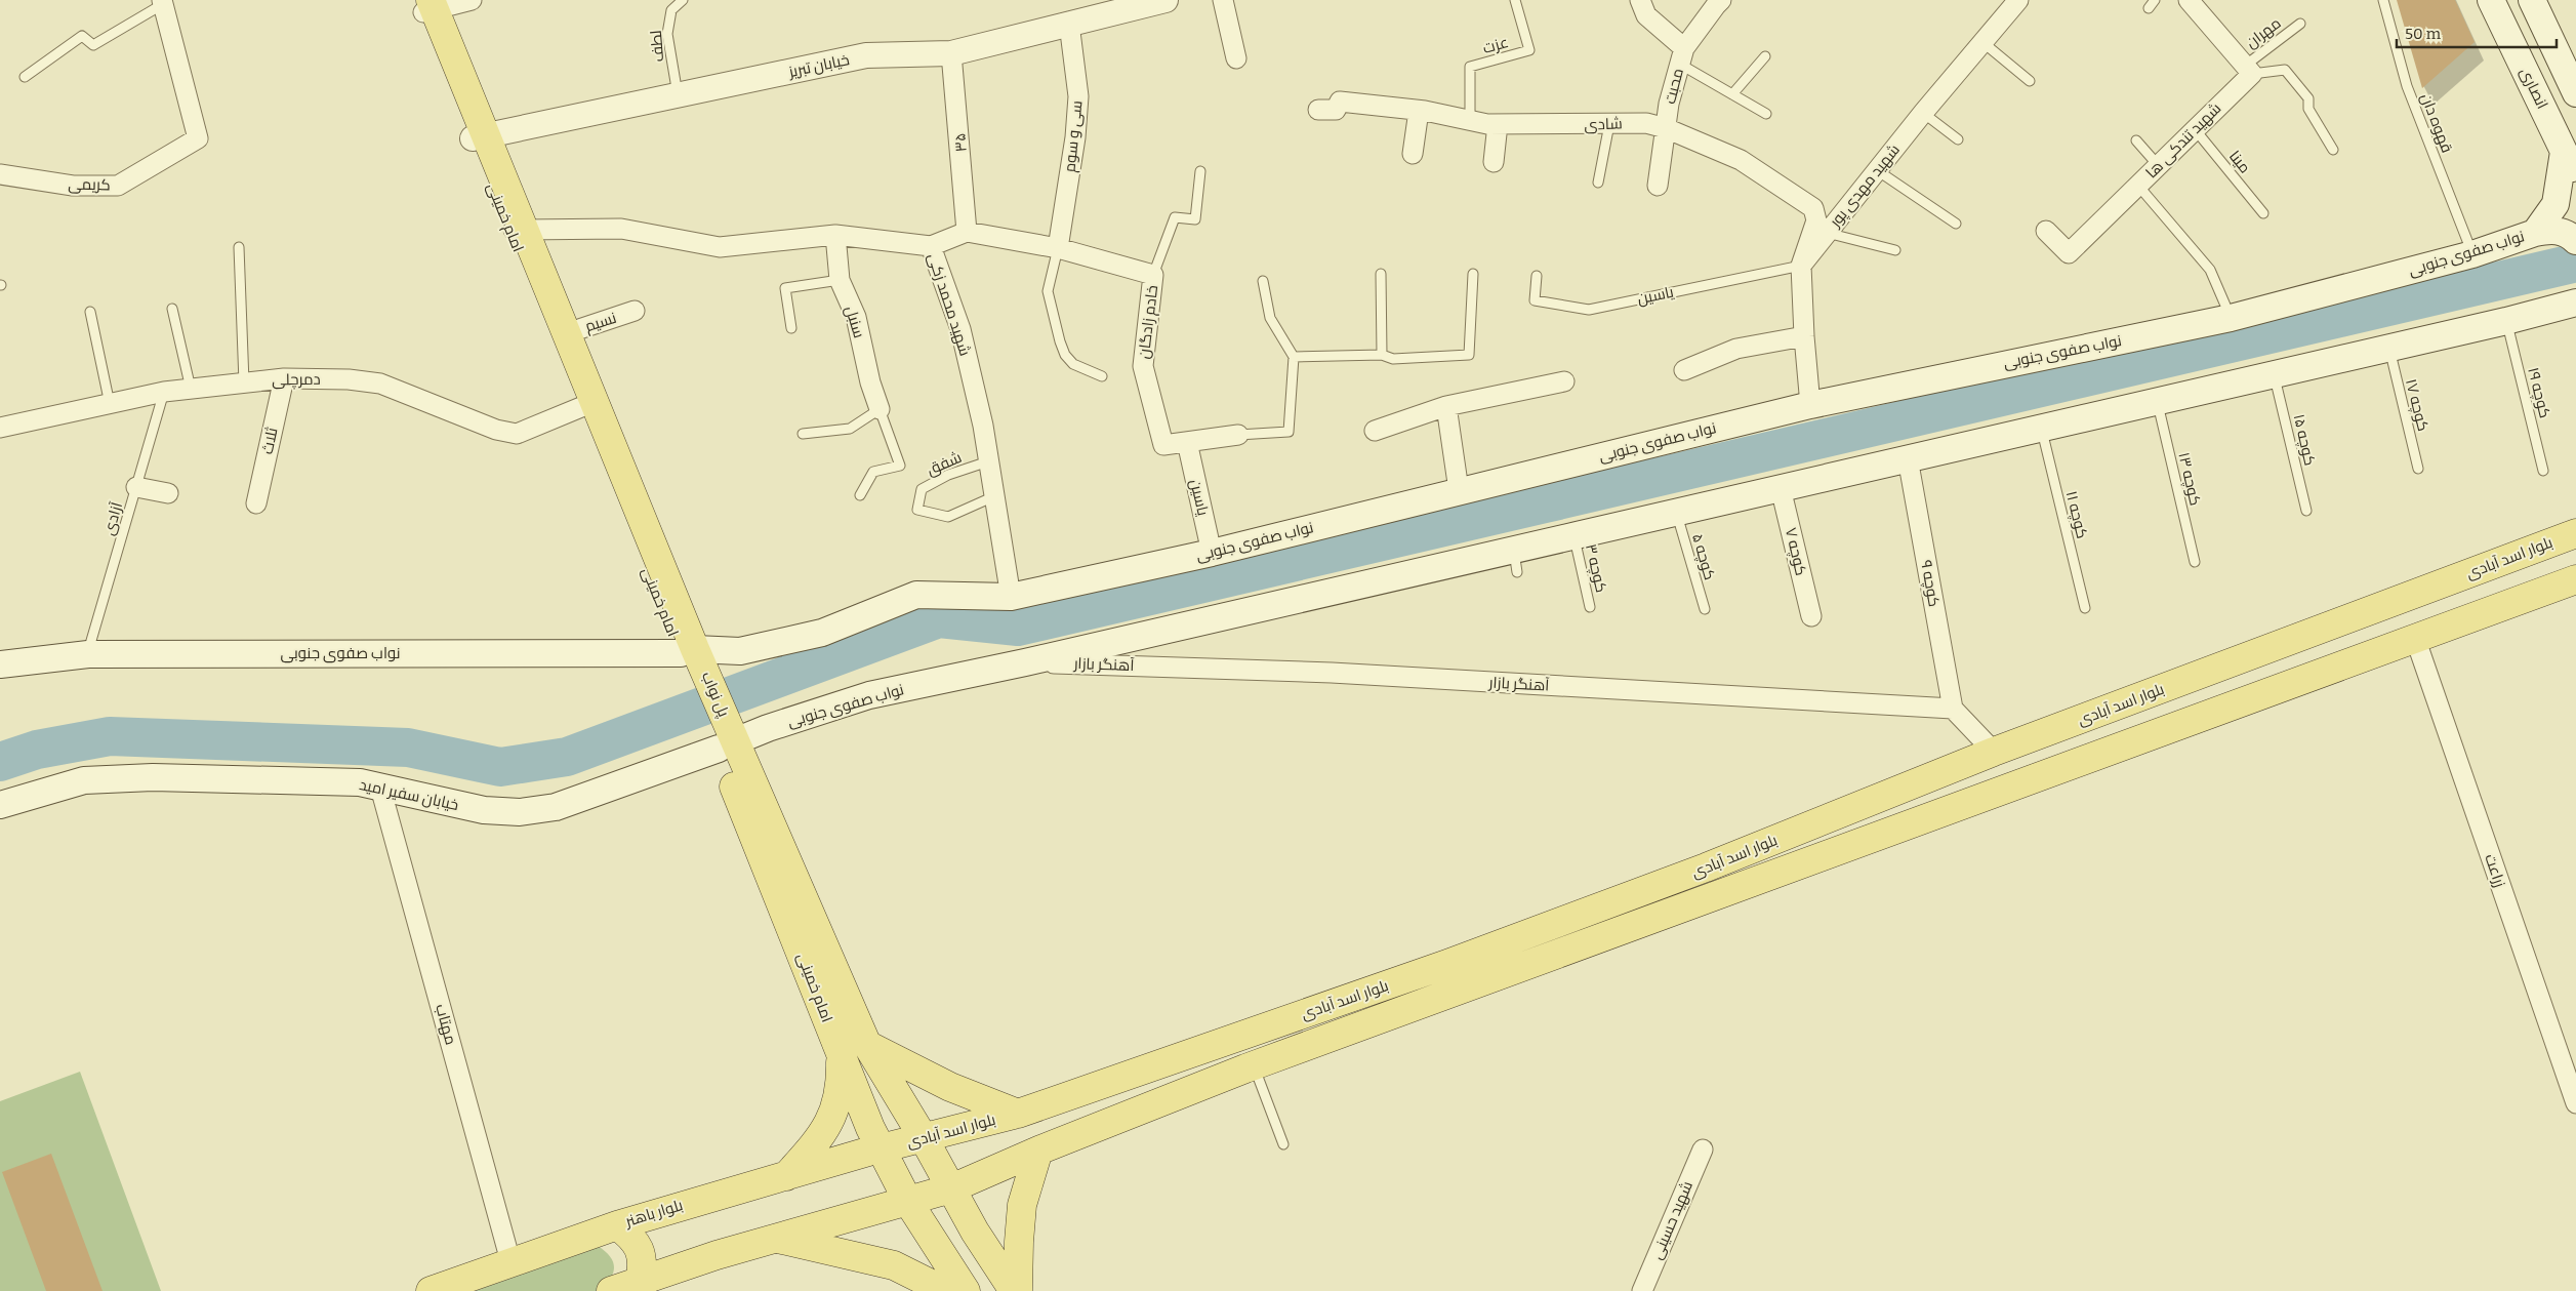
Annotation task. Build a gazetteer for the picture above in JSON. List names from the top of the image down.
{
  "streets": {
    "main road": [
      "انصاری",
      "امام خمینی",
      "نواب صفوی جنوبی",
      "بلوار اسد آبادی",
      "خیابان سفیر امید",
      "بلوار باهنر"
    ],
    "street": [
      "خیابان تبریز",
      "محبت",
      "شادی",
      "سی و سوم",
      "شهید تندکی ها",
      "۳۵",
      "کریمی",
      "شهید مهدی پور",
      "یاسین",
      "شهید محمد زکی",
      "نسیم",
      "سنبل",
      "خادم زادگان",
      "دمرچلی",
      "ثلاث",
      "کوچه ۷",
      "کوچه ۹",
      "آهنگر بازار",
      "زراعت",
      "مهتاب",
      "شهید حسینی"
    ],
    "lane": [
      "مهران",
      "عزت",
      "لطف",
      "قهوه دان",
      "مینا",
      "کوچه ۱۹",
      "کوچه ۱۷",
      "کوچه ۱۵",
      "شفق",
      "کوچه ۱۳",
      "کوچه ۱۱",
      "آزادی",
      "کوچه ۵",
      "کوچه ۳"
    ]
  },
  "crossings": [
    ["مهران", "شهید تندکی ها"],
    ["عزت", "شادی"],
    ["لطف", "خیابان تبریز"],
    ["خیابان تبریز", "سی و سوم"],
    ["خیابان تبریز", "۳۵"],
    ["خیابان تبریز", "امام خمینی"],
    ["محبت", "شادی"],
    ["انصاری", "نواب صفوی جنوبی"],
    ["قهوه دان", "نواب صفوی جنوبی"],
    ["شادی", "شهید مهدی پور"],
    ["شادی", "یاسین"],
    ["شهید تندکی ها", "مینا"],
    ["شهید مهدی پور", "یاسین"],
    ["امام خمینی", "نواب صفوی جنوبی"],
    ["امام خمینی", "شهید محمد زکی"],
    ["امام خمینی", "نسیم"],
    ["امام خمینی", "دمرچلی"],
    ["امام خمینی", "بلوار اسد آبادی"],
    ["امام خمینی", "خیابان سفیر امید"],
    ["امام خمینی", "بلوار باهنر"],
    ["نواب صفوی جنوبی", "یاسین"],
    ["نواب صفوی جنوبی", "شهید محمد زکی"],
    ["نواب صفوی جنوبی", "کوچه ۱۹"],
    ["نواب صفوی جنوبی", "کوچه ۱۷"],
    ["نواب صفوی جنوبی", "کوچه ۱۵"],
    ["نواب صفوی جنوبی", "کوچه ۱۳"],
    ["نواب صفوی جنوبی", "کوچه ۱۱"],
    ["نواب صفوی جنوبی", "آزادی"],
    ["نواب صفوی جنوبی", "کوچه ۷"],
    ["نواب صفوی جنوبی", "کوچه ۵"],
    ["نواب صفوی جنوبی", "کوچه ۳"],
    ["نواب صفوی جنوبی", "کوچه ۹"],
    ["نواب صفوی جنوبی", "آهنگر بازار"],
    ["نواب صفوی جنوبی", "خیابان سفیر امید"],
    ["یاسین", "خادم زادگان"],
    ["شهید محمد زکی", "سنبل"],
    ["شهید محمد زکی", "شفق"],
    ["دمرچلی", "ثلاث"],
    ["دمرچلی", "آزادی"],
    ["بلوار اسد آبادی", "زراعت"],
    ["بلوار اسد آبادی", "بلوار باهنر"],
    ["کوچه ۹", "آهنگر بازار"],
    ["خیابان سفیر امید", "مهتاب"],
    ["مهتاب", "بلوار باهنر"]
  ],
  "scale_bar": "50 m"
}
